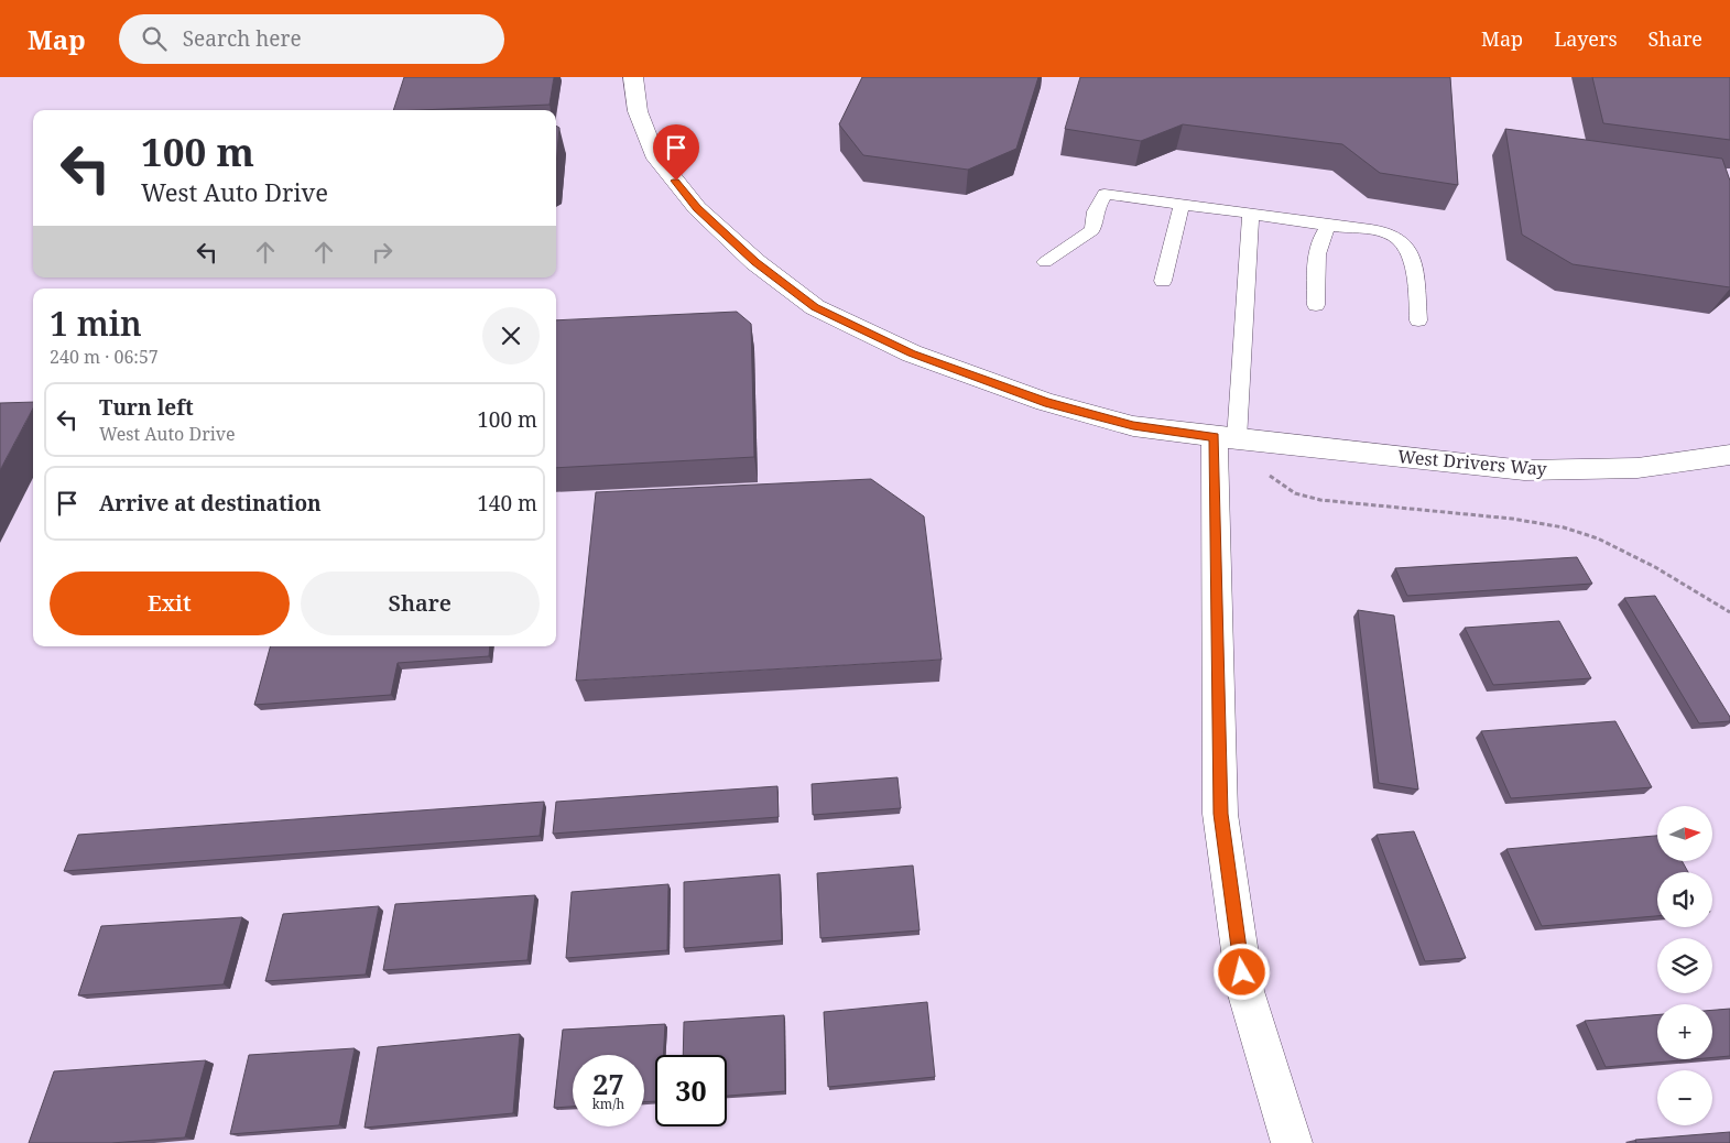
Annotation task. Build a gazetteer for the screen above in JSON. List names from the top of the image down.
{
  "streets": {
    "street": ["West Drivers Way"]
  },
  "north": "right",
  "page": {
    "header": "Map",
    "search": "Search here",
    "nav": ["Map", "Layers", "Share"],
    "turn": ["100 m", "West Auto Drive"],
    "heading": ["1 min", "240 m · 06:57"],
    "list": [
      {
        "name": "Turn left",
        "note": "West Auto Drive",
        "value": "100 m"
      },
      {
        "name": "Arrive at destination",
        "value": "140 m"
      }
    ],
    "buttons": ["Exit", "Share"],
    "map_buttons": ["+", "−"],
    "speed": "27 km/h",
    "limit": "30"
  }
}
